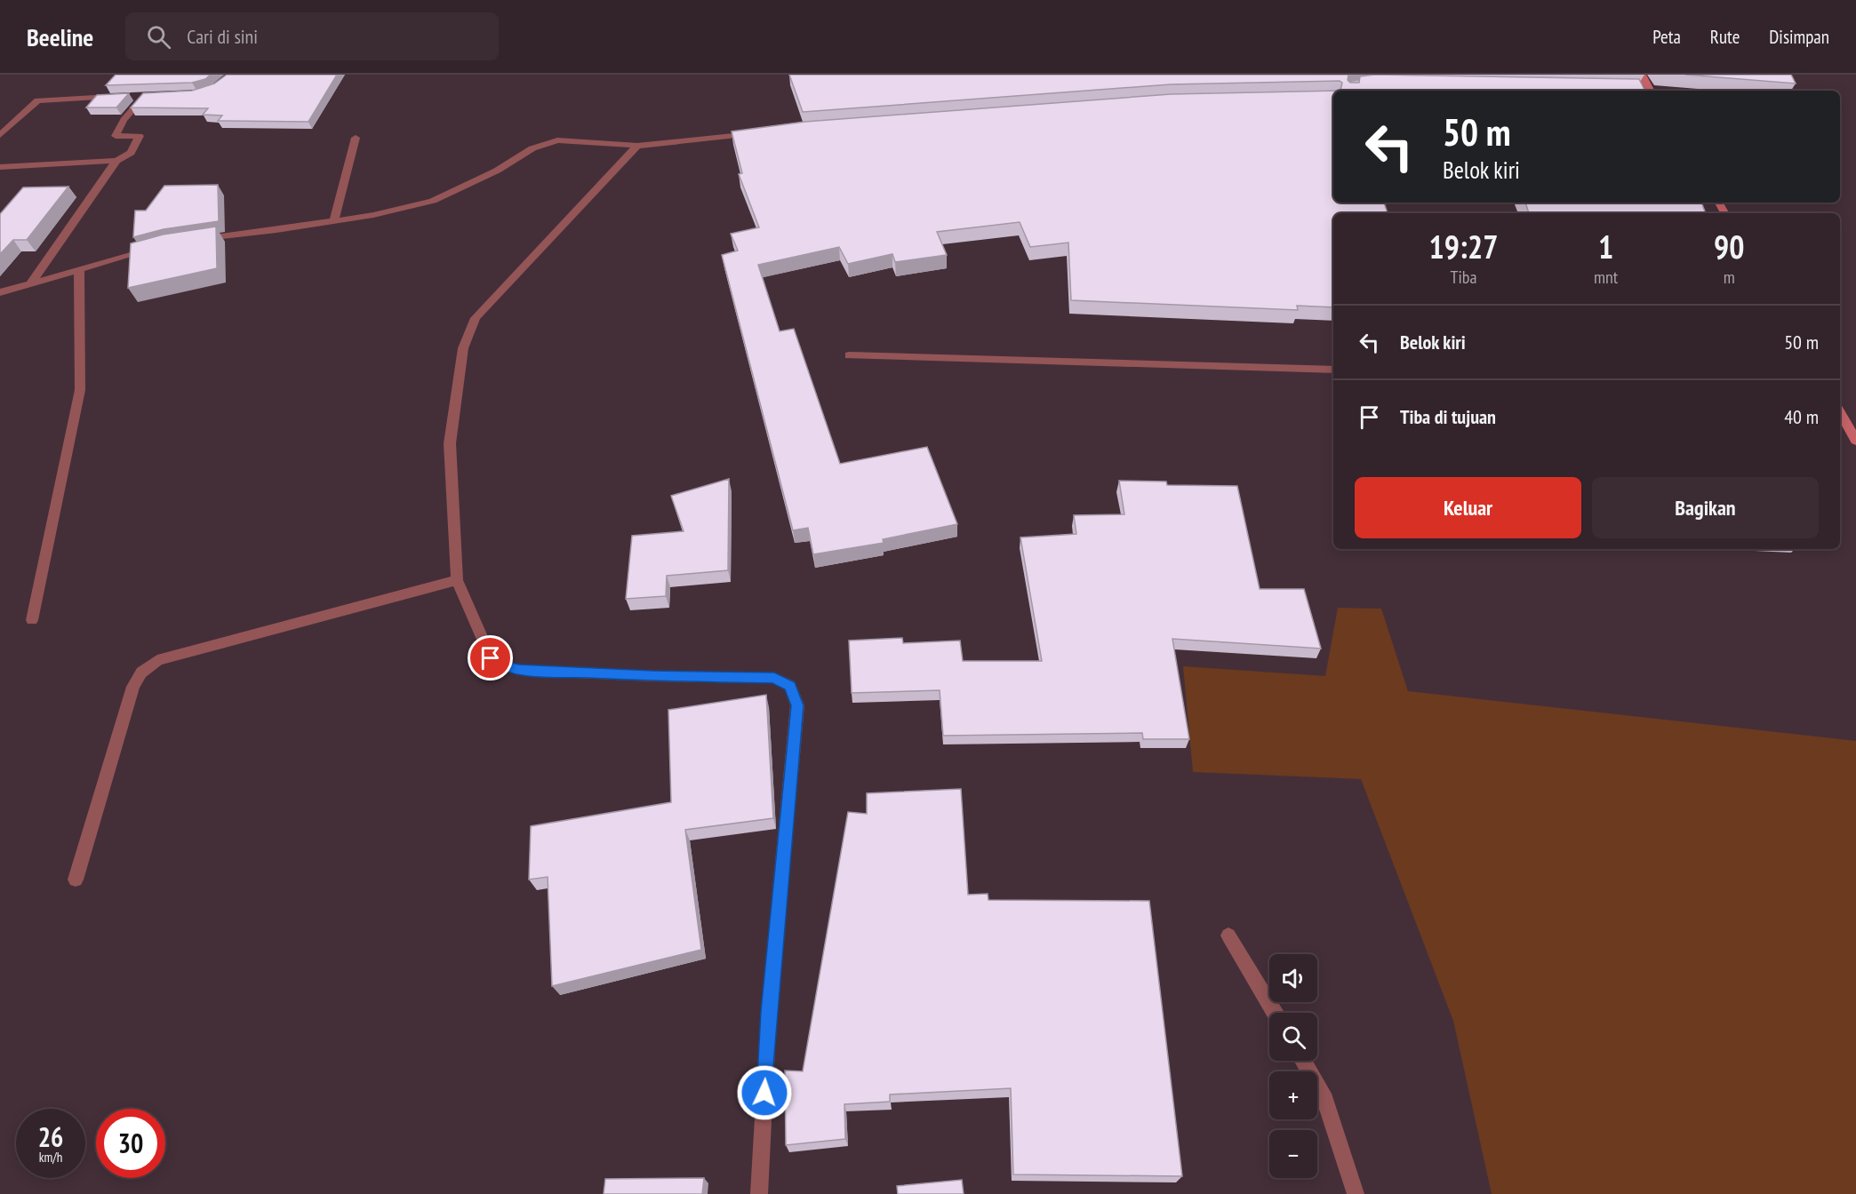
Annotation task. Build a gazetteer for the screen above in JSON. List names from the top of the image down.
{
  "page": {
    "header": "Beeline",
    "search": "Cari di sini",
    "nav": ["Peta", "Rute", "Disimpan"],
    "turn": ["50 m", "Belok kiri"],
    "eta": [
      "19:27",
      "Tiba",
      "1",
      "mnt",
      "90",
      "m"
    ],
    "list": [
      {
        "name": "Belok kiri",
        "value": "50 m"
      },
      {
        "name": "Tiba di tujuan",
        "value": "40 m"
      }
    ],
    "buttons": ["Keluar", "Bagikan"],
    "map_buttons": ["+", "−"],
    "speed": "26 km/h",
    "limit": "30"
  }
}
